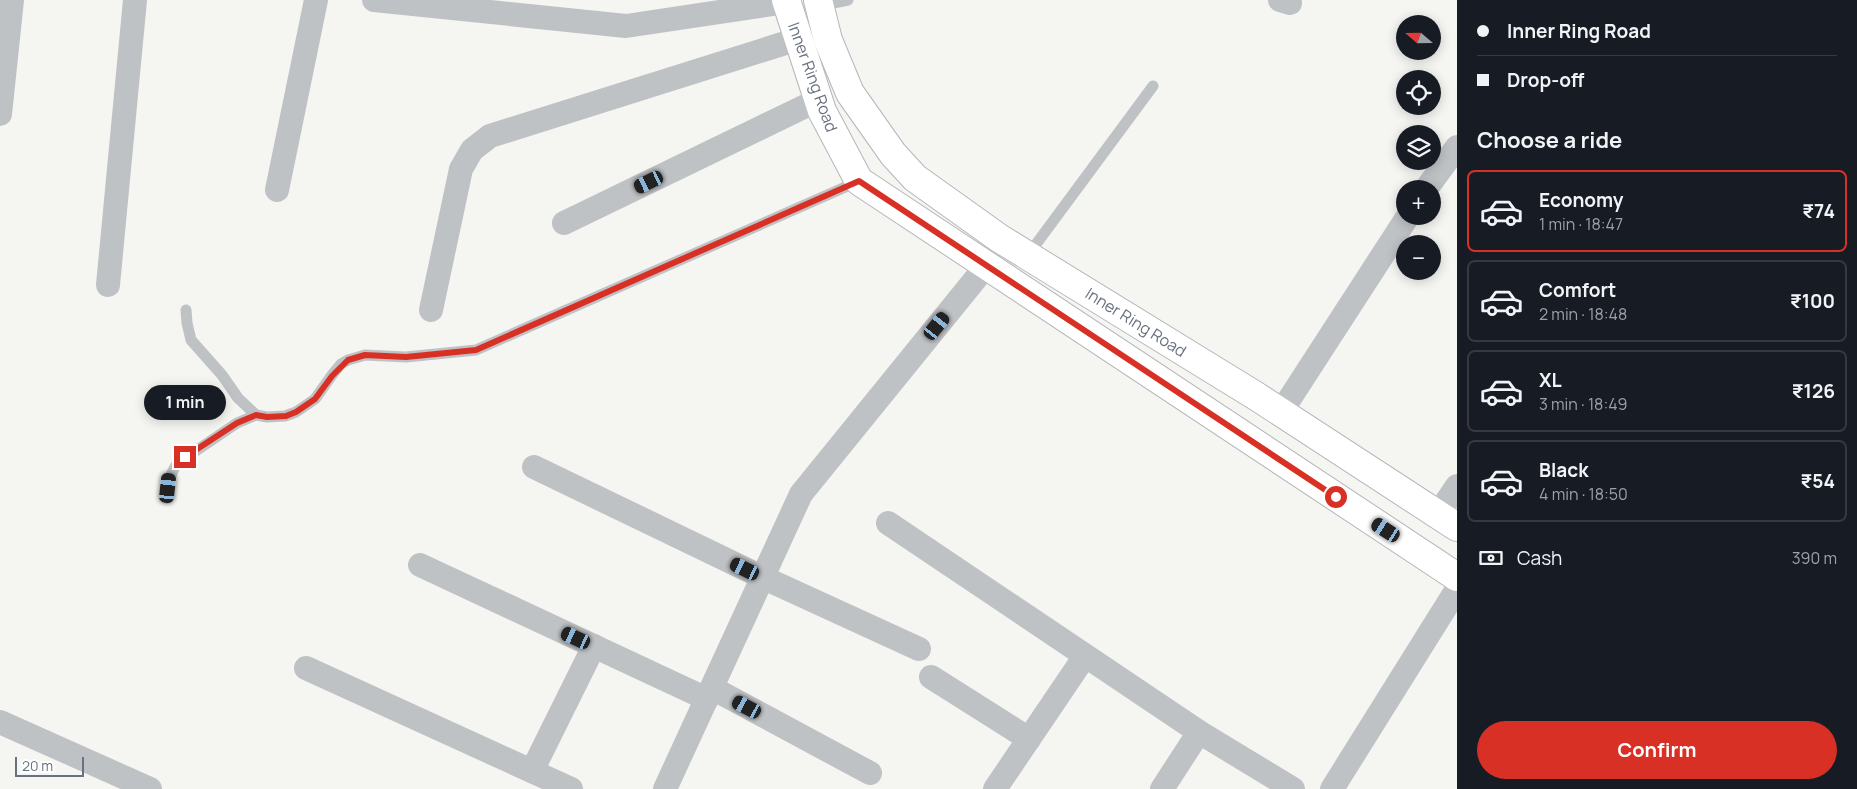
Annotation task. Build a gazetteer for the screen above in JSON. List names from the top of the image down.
{
  "streets": {
    "highway": ["Inner Ring Road"]
  },
  "scale_bar": "20 m",
  "north": "left",
  "page": {
    "banner": ["Inner Ring Road", "Drop-off"],
    "map_buttons": ["+", "−"],
    "heading": "Choose a ride",
    "list": [
      {
        "name": "Economy",
        "note": "1 min · 18:47",
        "value": "₹74"
      },
      {
        "name": "Comfort",
        "note": "2 min · 18:48",
        "value": "₹100"
      },
      {
        "name": "XL",
        "note": "3 min · 18:49",
        "value": "₹126"
      },
      {
        "name": "Black",
        "note": "4 min · 18:50",
        "value": "₹54"
      }
    ],
    "bubble": "1 min",
    "pay": ["Cash", "390 m"],
    "buttons": "Confirm",
    "scale": "20 m"
  }
}
